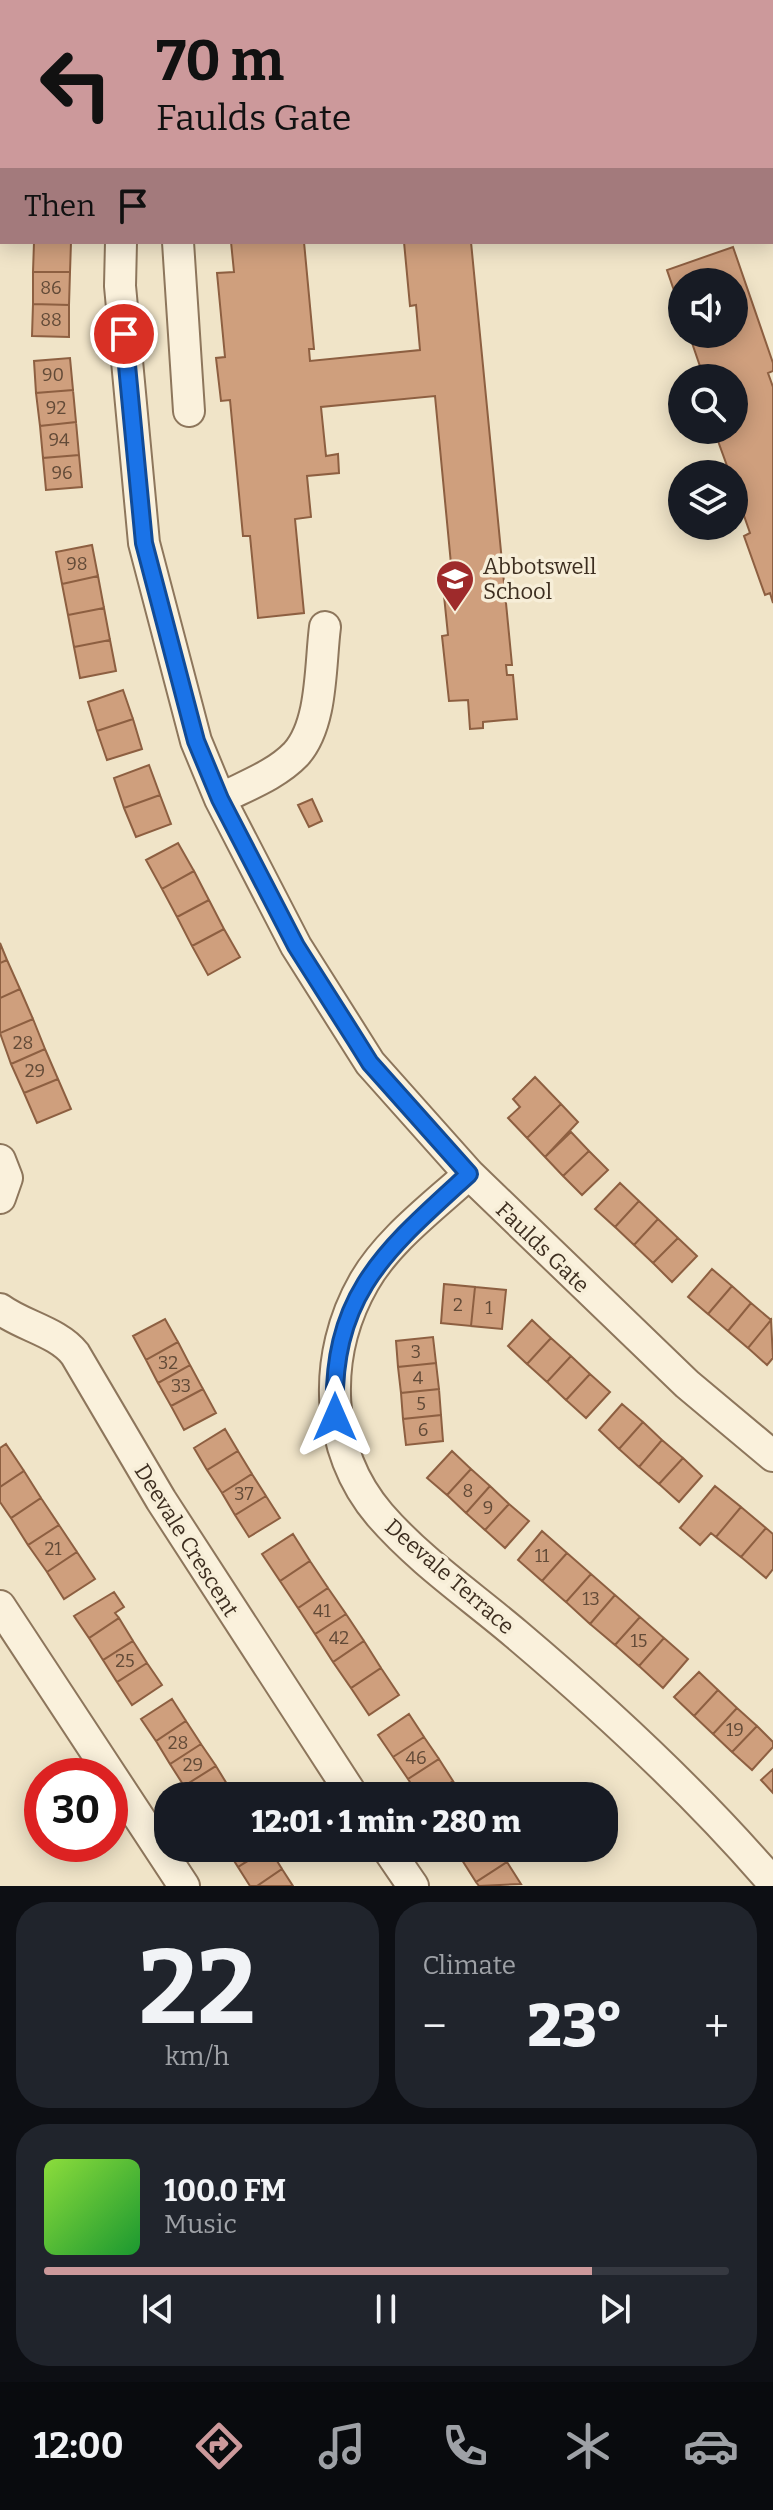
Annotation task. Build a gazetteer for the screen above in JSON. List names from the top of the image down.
{
  "streets": {
    "street": ["Faulds Gate", "Deevale Crescent", "Deevale Terrace"]
  },
  "crossings": [
    ["Faulds Gate", "Deevale Terrace"]
  ],
  "places": {
    "school or university": ["Abbotswell School"]
  },
  "house_numbers": [
    "86",
    "88",
    "90",
    "92",
    "94",
    "96",
    "98",
    "28",
    "29",
    "2",
    "1",
    "3",
    "32",
    "4",
    "33",
    "5",
    "6",
    "8",
    "37",
    "9",
    "21",
    "11",
    "13",
    "41",
    "42",
    "15",
    "25",
    "19",
    "28",
    "46",
    "29"
  ],
  "page": {
    "turn": ["70 m", "Faulds Gate"],
    "then": "Then",
    "limit": "30",
    "trip": "12:01 · 1 min · 280 m",
    "tile": [
      ["22", "km/h"],
      "Climate"
    ],
    "heat": ["−", "23°", "+"],
    "song": ["100.0 FM", "Music"],
    "tabs": "12:00"
  }
}
